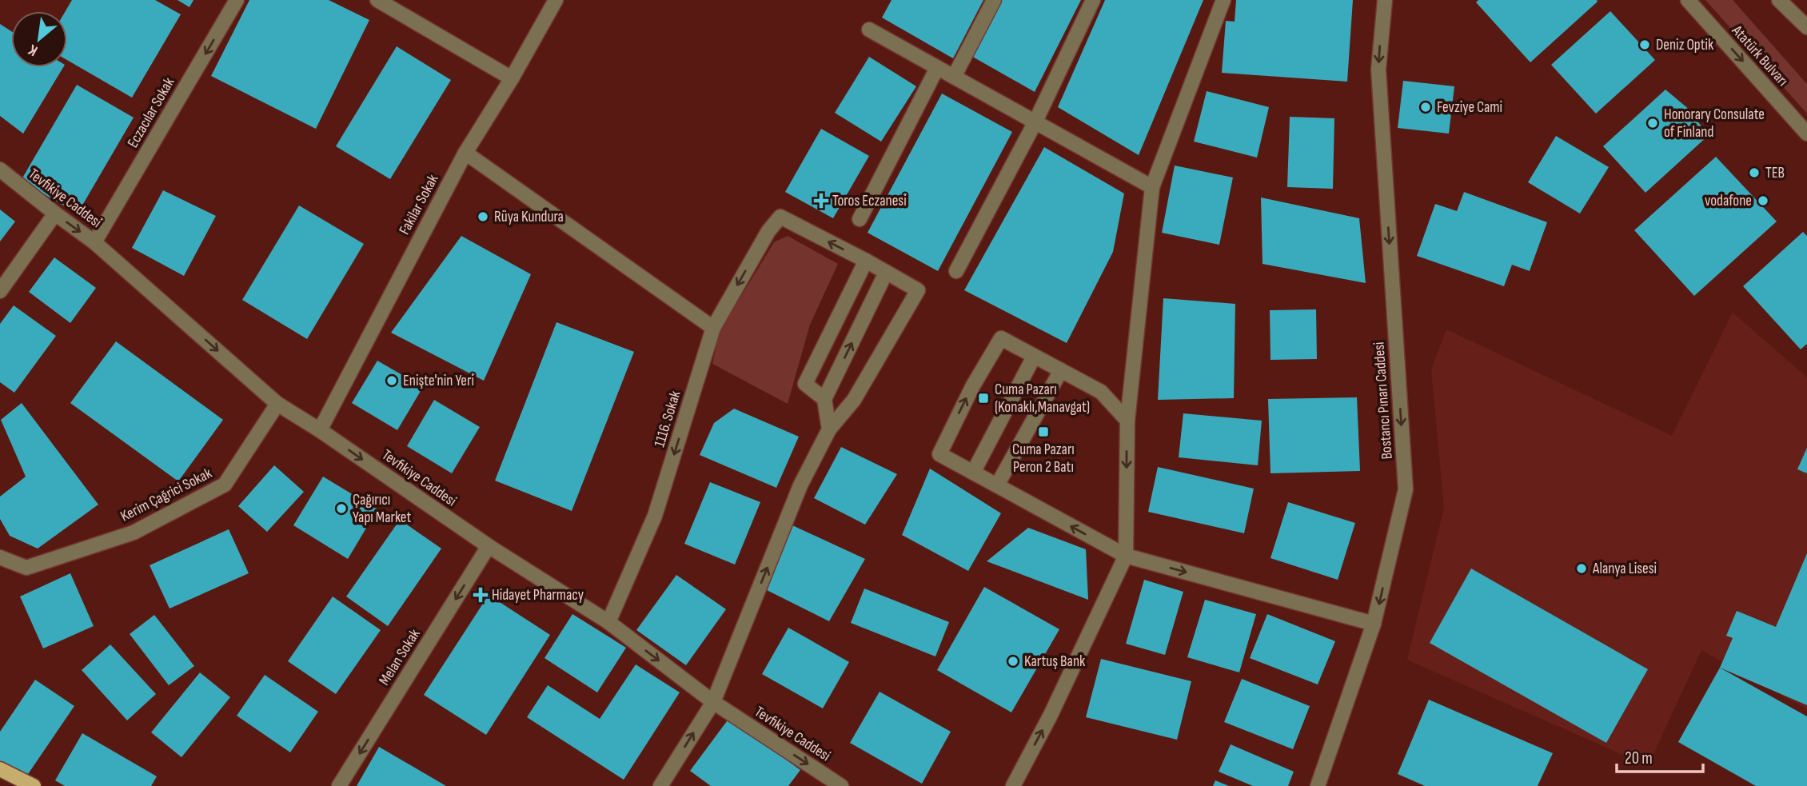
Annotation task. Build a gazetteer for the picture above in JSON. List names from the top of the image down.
{
  "streets": {
    "street": [
      "Atatürk Bulvarı",
      "Eczacılar Sokak",
      "Tevfikiye Caddesi",
      "Fakilar Sokak",
      "Bostancı Pınarı Caddesi",
      "1116. Sokak",
      "Kerim Çağrici Sokak",
      "Melan Sokak"
    ]
  },
  "crossings": [
    ["Eczacılar Sokak", "Tevfikiye Caddesi"],
    ["Tevfikiye Caddesi", "Fakilar Sokak"],
    ["Tevfikiye Caddesi", "1116. Sokak"],
    ["Tevfikiye Caddesi", "Kerim Çağrici Sokak"],
    ["Tevfikiye Caddesi", "Melan Sokak"]
  ],
  "one_way": [
    "Atatürk Bulvarı",
    "Eczacılar Sokak",
    "Tevfikiye Caddesi",
    "Bostancı Pınarı Caddesi",
    "Melan Sokak"
  ],
  "places": {
    "other": [
      "Deniz Optik",
      "Fevziye Cami",
      "Honorary Consulate of Finland",
      "TEB",
      "vodafone",
      "Rüya Kundura",
      "Enişte'nin Yeri",
      "Çağırıcı Yapı Market",
      "Alanya Lisesi",
      "Kartuş Bank"
    ],
    "health": ["Toros Eczanesi", "Hidayet Pharmacy"],
    "transit": ["Cuma Pazarı (Konaklı,Manavgat)", "Cuma Pazarı Peron 2 Batı"]
  },
  "scale_bar": "20 m",
  "north": "bottom left"
}
